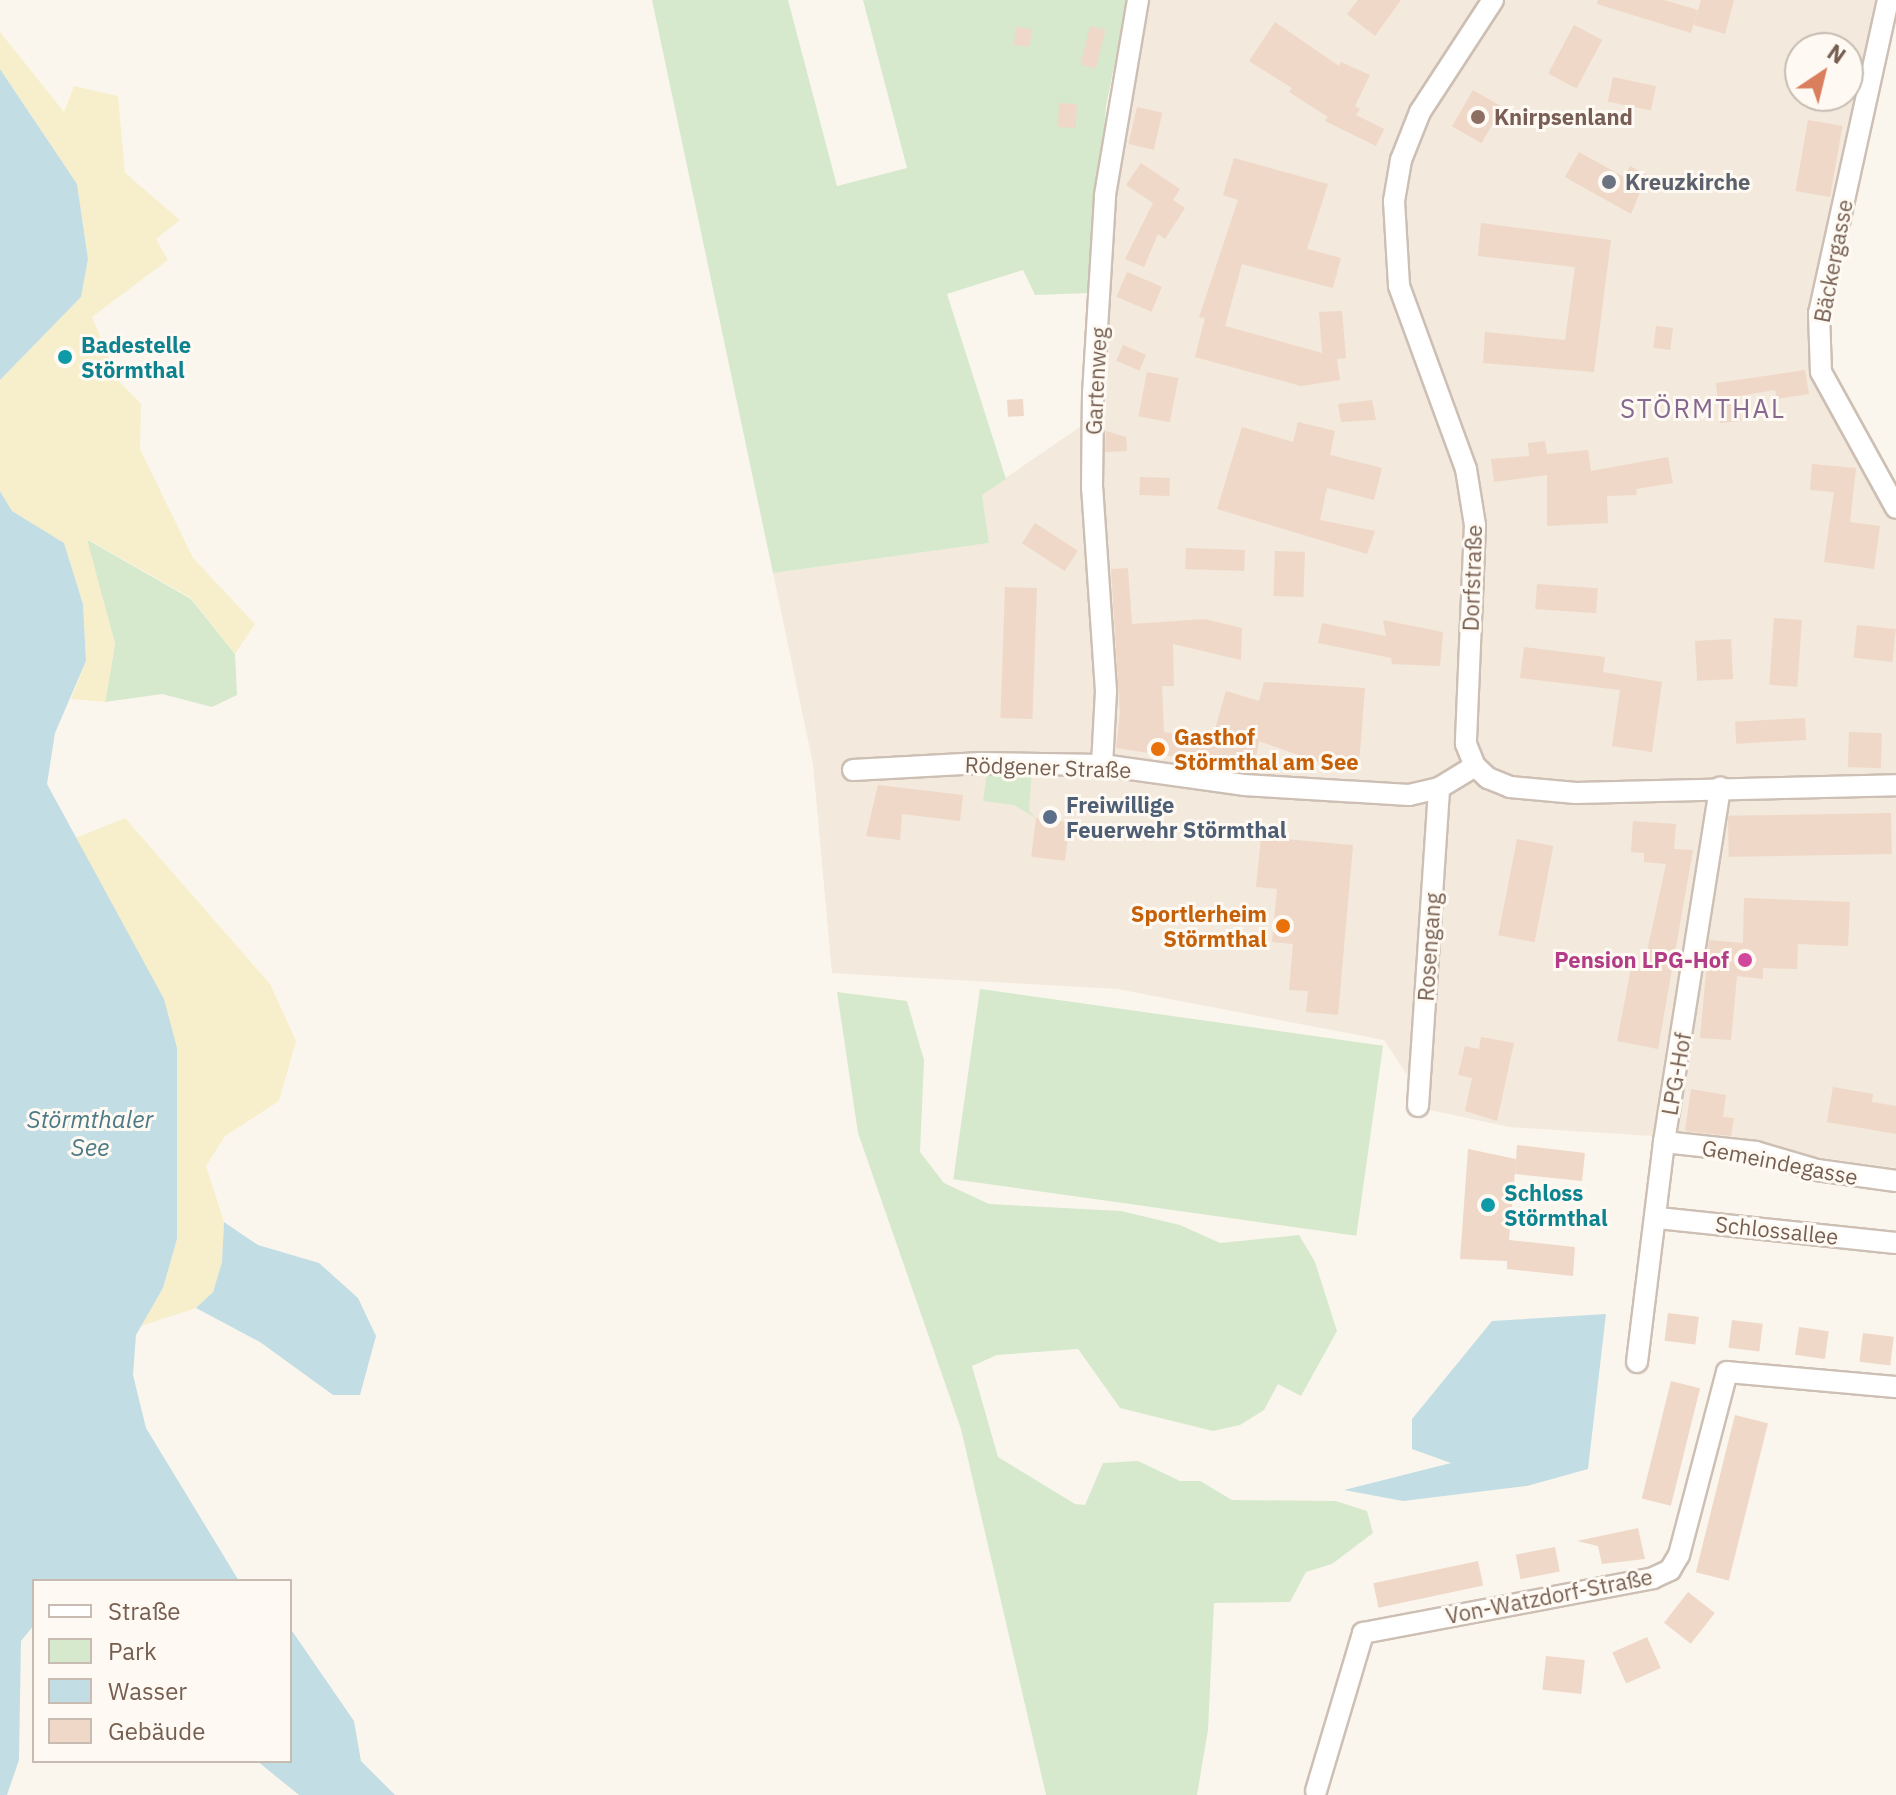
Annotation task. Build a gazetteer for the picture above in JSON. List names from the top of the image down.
{
  "streets": {
    "street": [
      "Bäckergasse",
      "Gartenweg",
      "Dorfstraße",
      "Rödgener Straße",
      "Rosengang",
      "LPG-Hof",
      "Gemeindegasse",
      "Schlossallee",
      "Von-Watzdorf-Straße"
    ]
  },
  "crossings": [
    ["Gartenweg", "Rödgener Straße"],
    ["Dorfstraße", "Rödgener Straße"],
    ["Rödgener Straße", "Rosengang"],
    ["LPG-Hof", "Gemeindegasse"],
    ["LPG-Hof", "Schlossallee"]
  ],
  "districts": ["STÖRMTHAL"],
  "water": ["Störmthaler See"],
  "places": [
    "Knirpsenland",
    "Kreuzkirche",
    "Badestelle Störmthal",
    "Gasthof Störmthal am See",
    "Freiwillige Feuerwehr Störmthal",
    "Sportlerheim Störmthal",
    "Pension LPG-Hof",
    "Schloss Störmthal"
  ],
  "legend": [
    "Straße",
    "Park",
    "Wasser",
    "Gebäude"
  ],
  "north": "top right"
}
